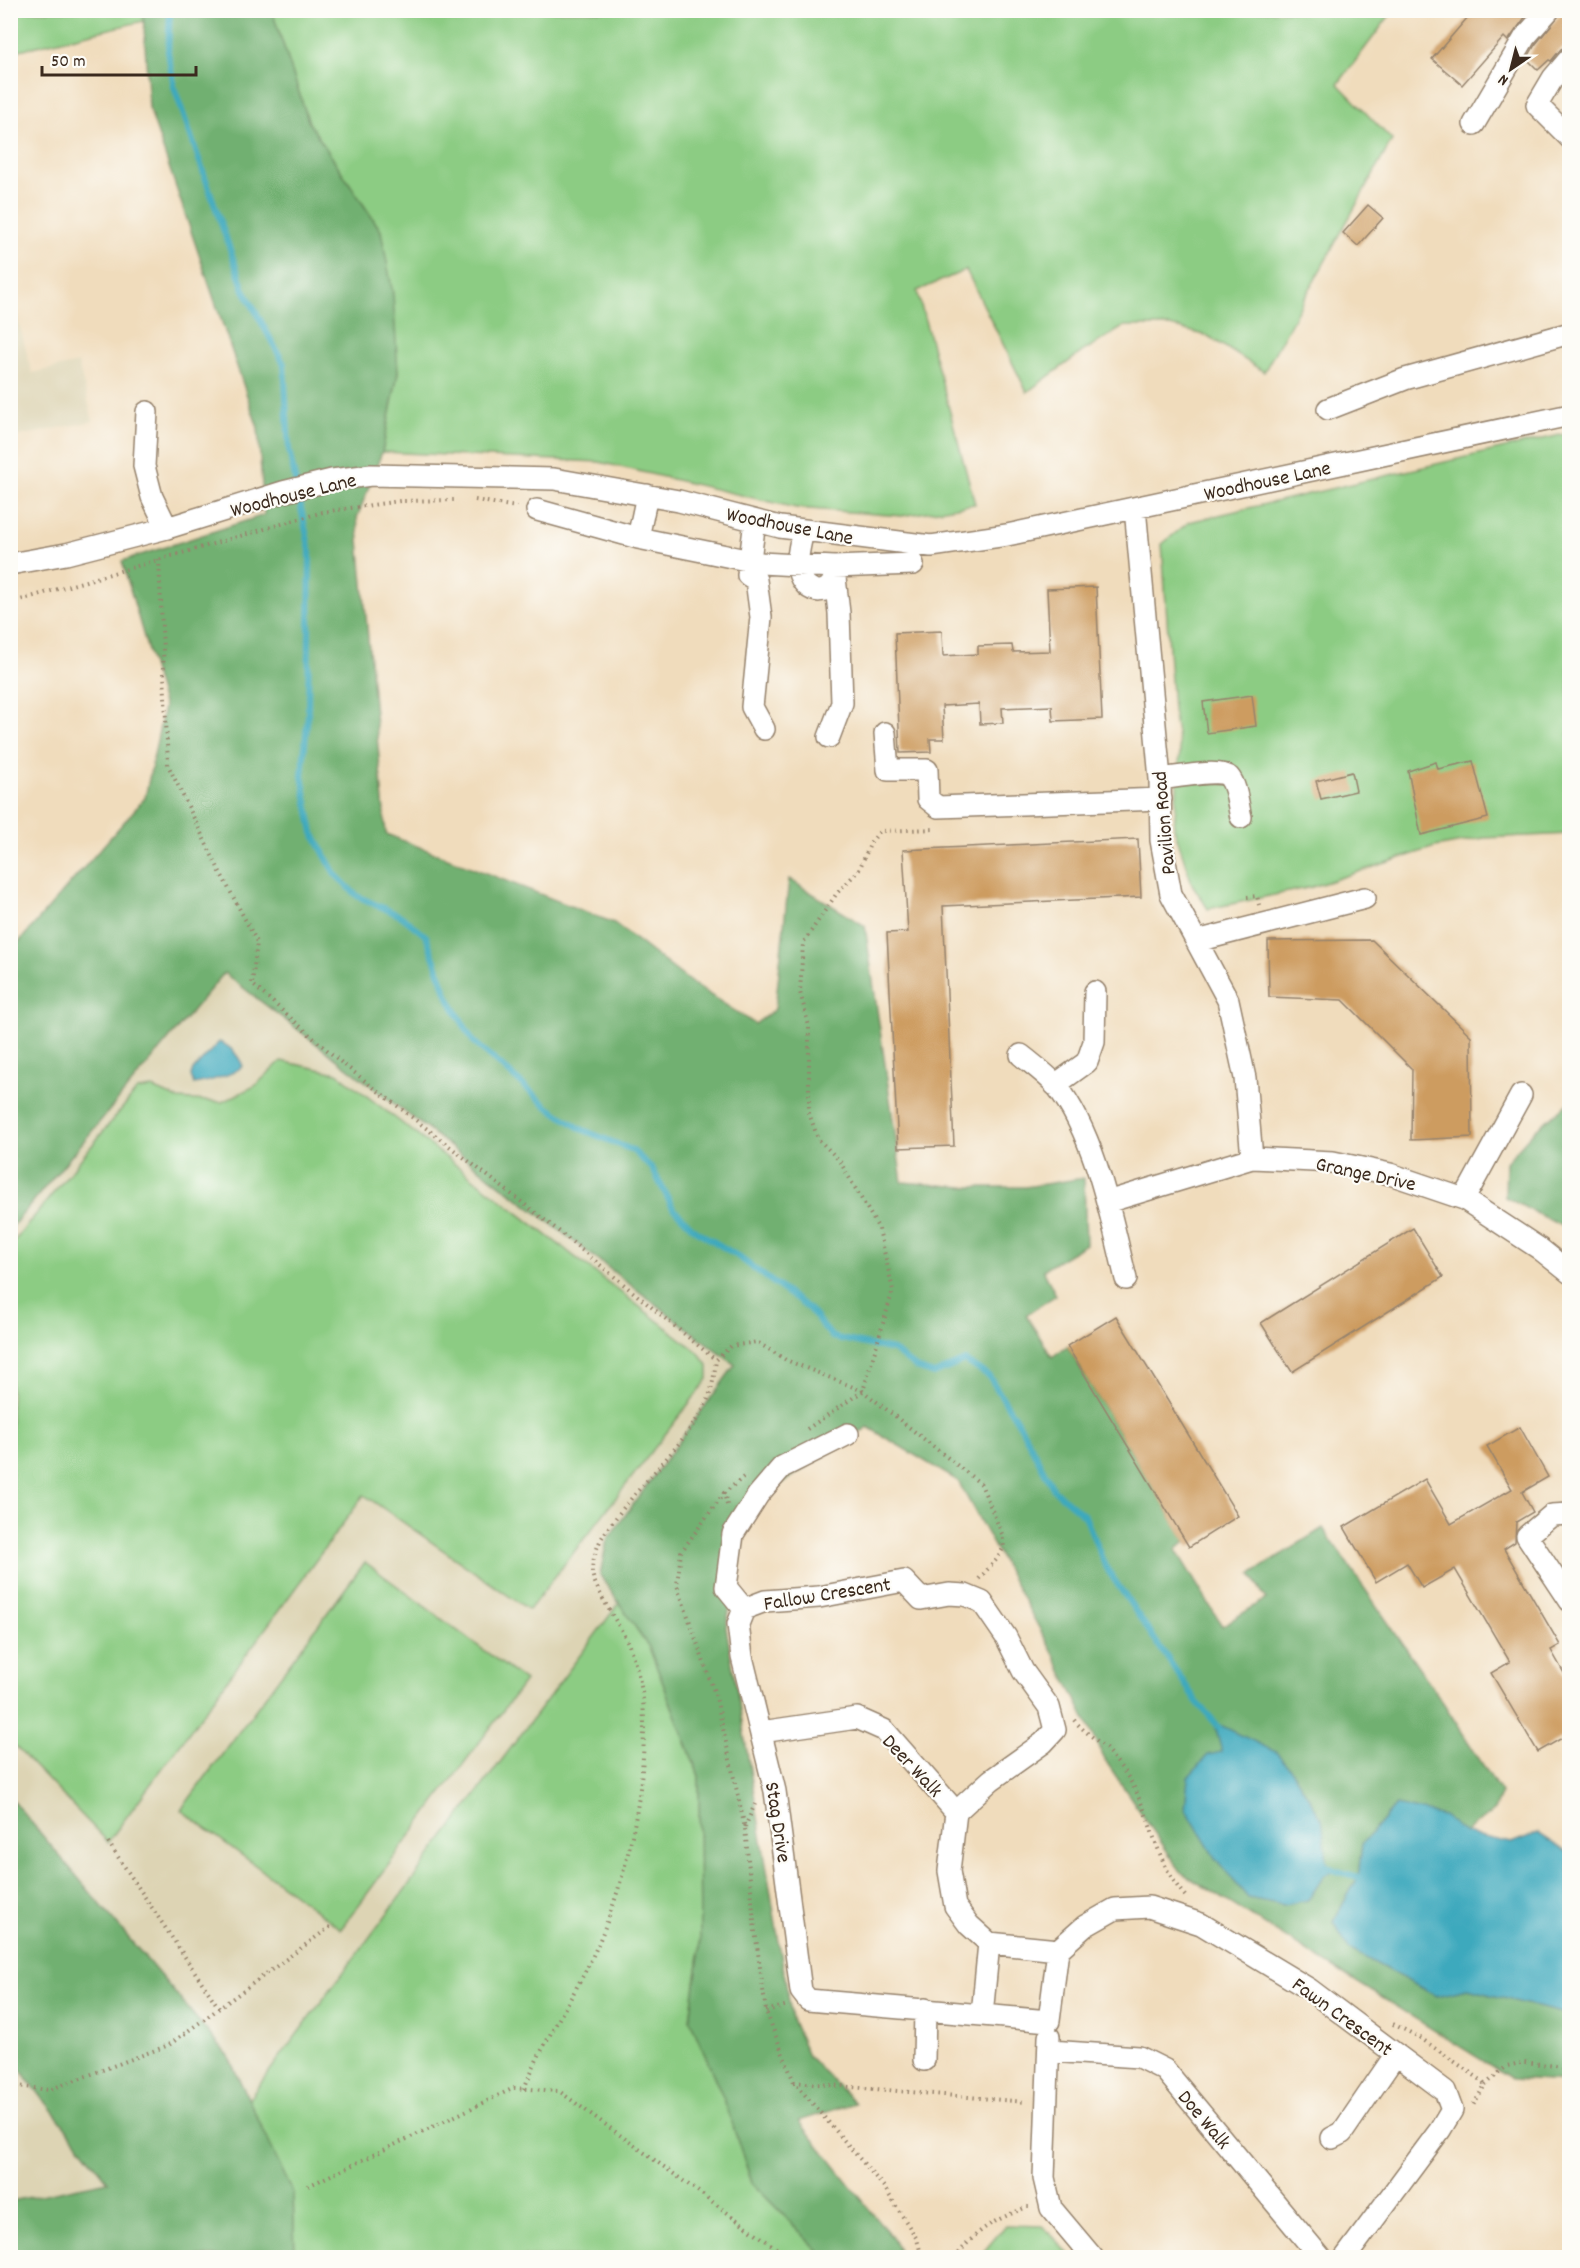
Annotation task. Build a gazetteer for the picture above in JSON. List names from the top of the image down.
{
  "streets": {
    "street": [
      "Woodhouse Lane",
      "Pavilion Road",
      "Grange Drive",
      "Fallow Crescent",
      "Deer Walk",
      "Stag Drive",
      "Fawn Crescent",
      "Doe Walk"
    ]
  },
  "crossings": [
    ["Woodhouse Lane", "Pavilion Road"],
    ["Pavilion Road", "Grange Drive"],
    ["Fallow Crescent", "Stag Drive"],
    ["Deer Walk", "Stag Drive"]
  ],
  "scale_bar": "50 m",
  "north": "bottom left"
}
